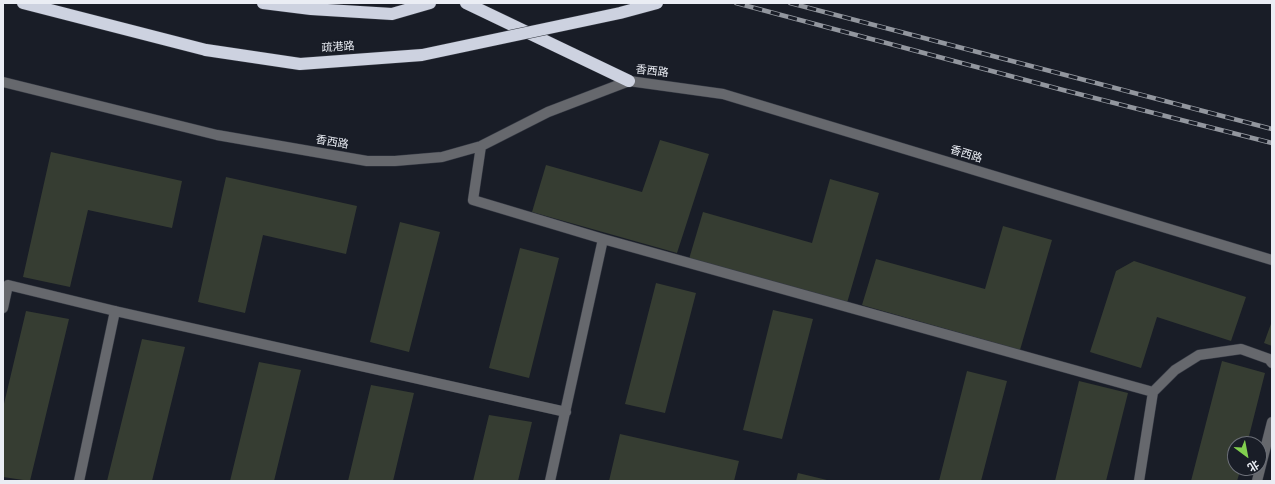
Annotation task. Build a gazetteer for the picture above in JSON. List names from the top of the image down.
{
  "streets": {
    "highway": ["疏港路"],
    "street": ["香西路"]
  },
  "north": "bottom right"
}
